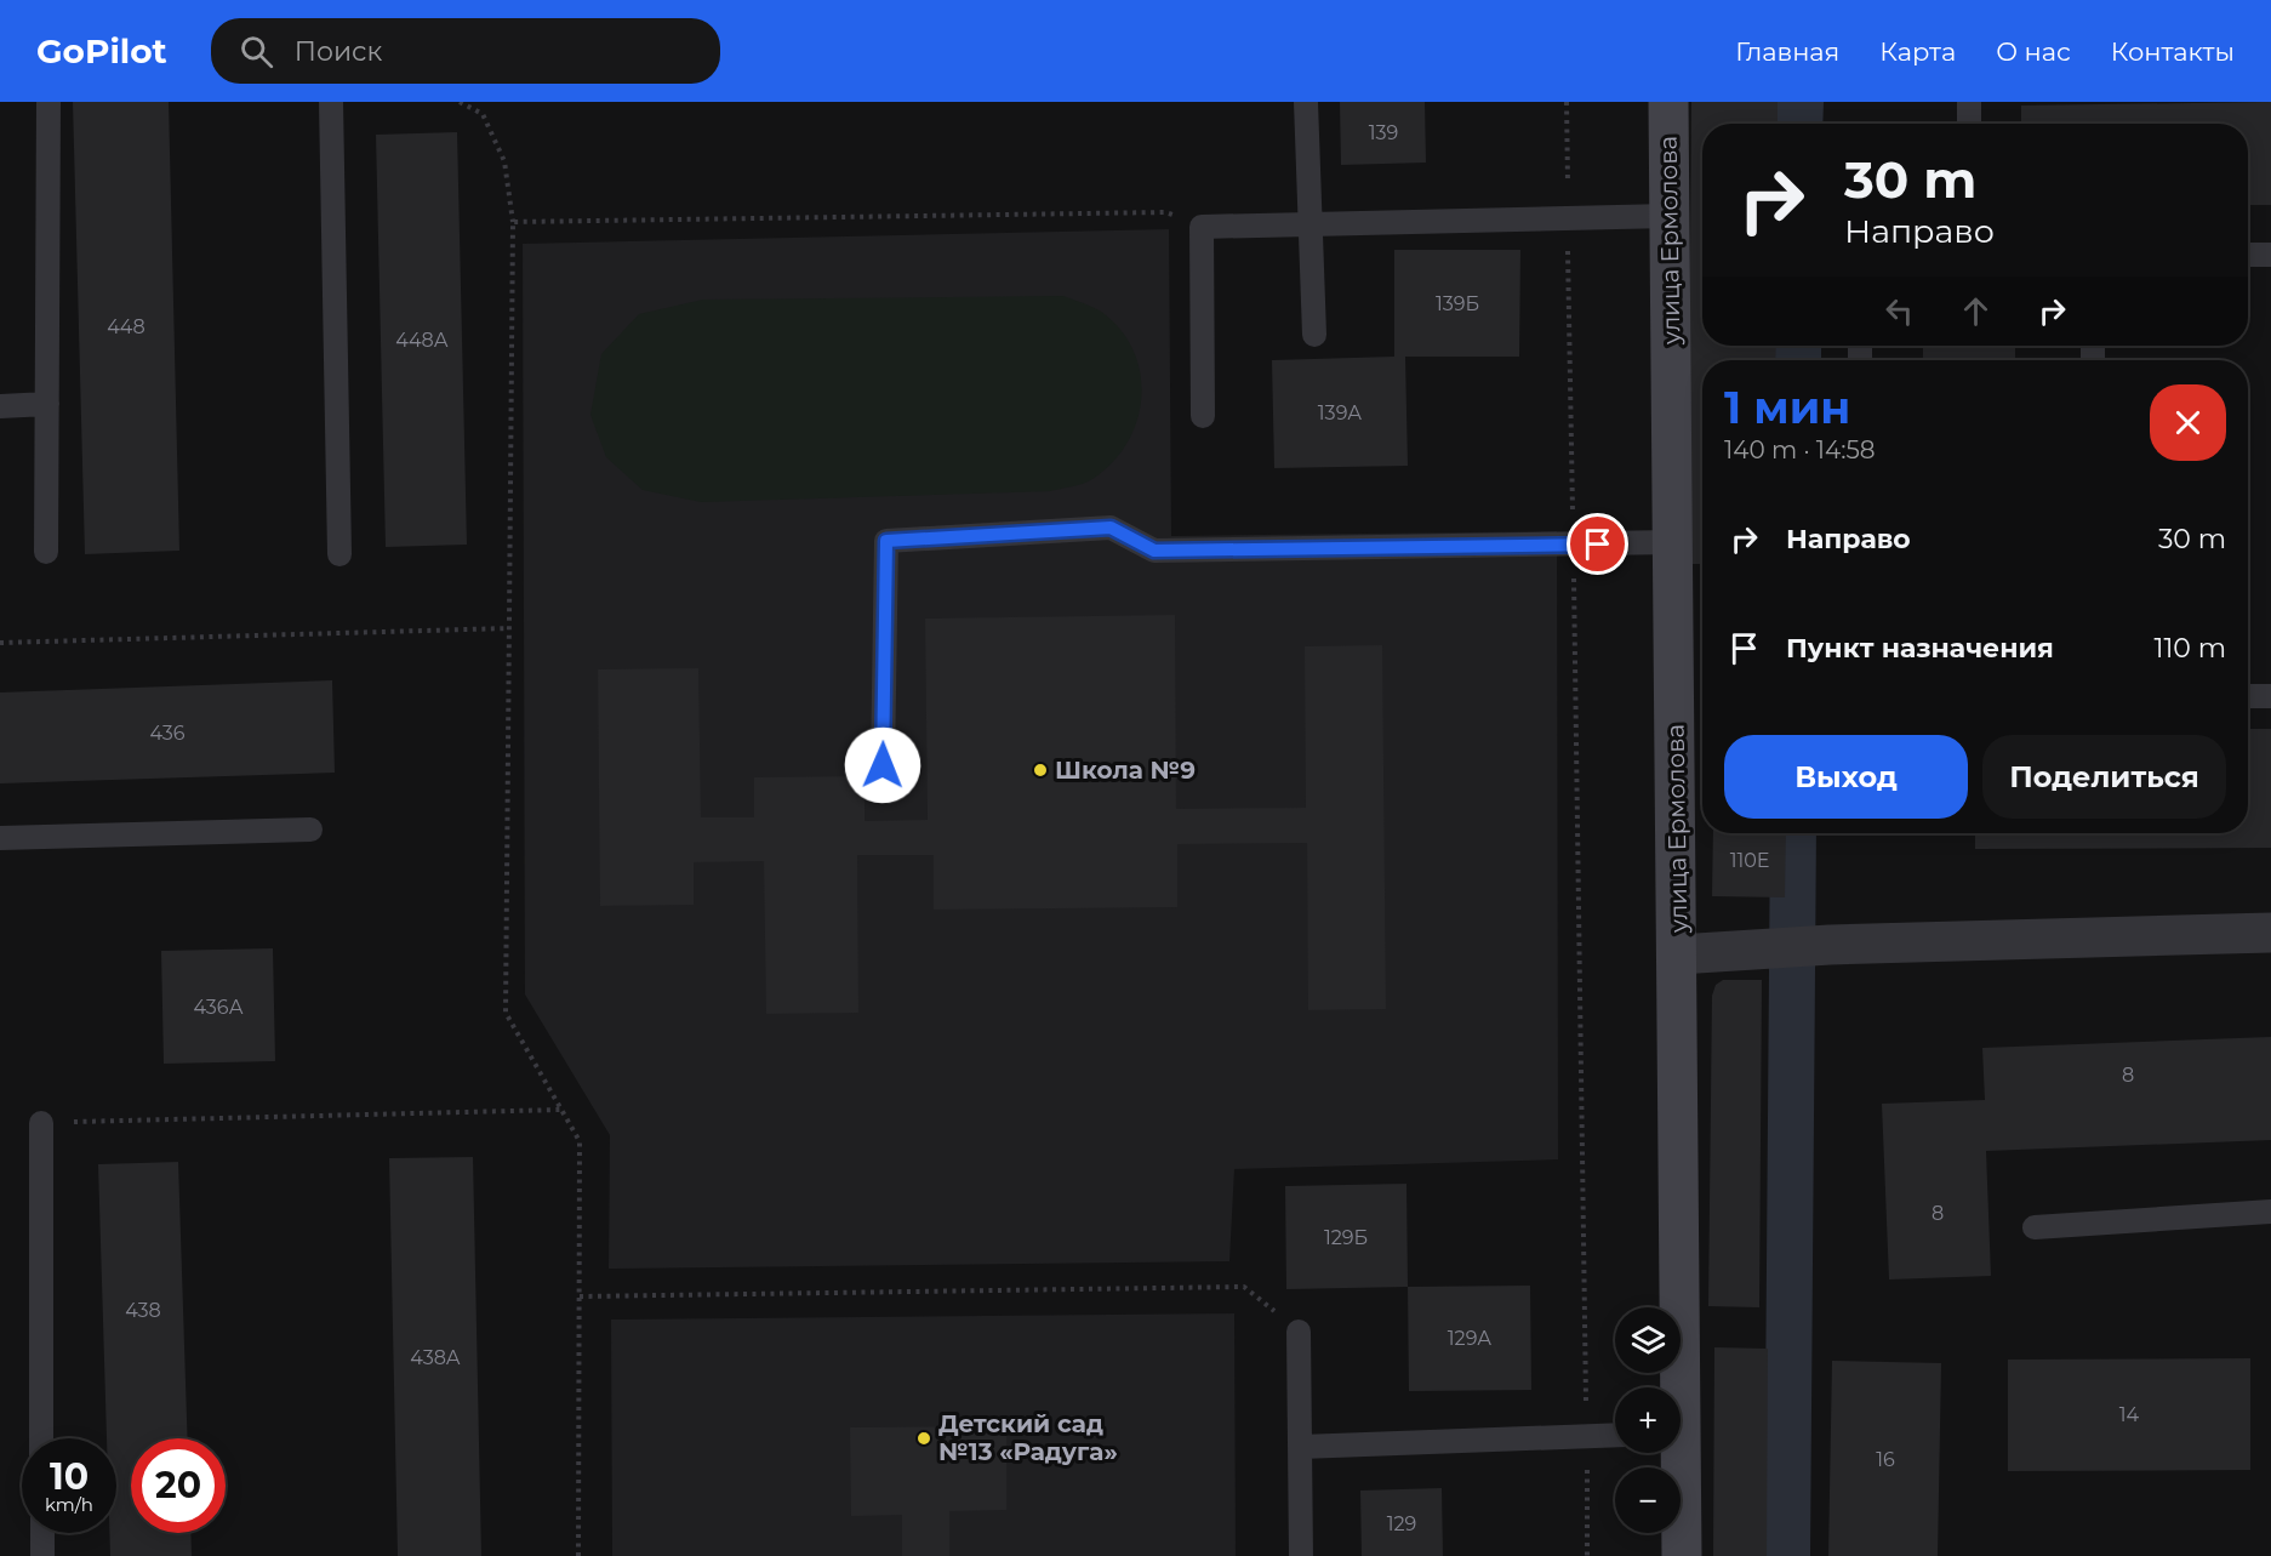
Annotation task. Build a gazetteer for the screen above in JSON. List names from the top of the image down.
{
  "streets": {
    "street": ["улица Ермолова"]
  },
  "places": ["Школа №9", "Детский сад №13 «Радуга»"],
  "house_numbers": [
    "139",
    "139Б",
    "448",
    "448А",
    "139А",
    "436",
    "110Е",
    "436А",
    "8",
    "8",
    "129Б",
    "438",
    "129А",
    "438А",
    "14",
    "16",
    "129"
  ],
  "page": {
    "header": "GoPilot",
    "search": "Поиск",
    "nav": [
      "Главная",
      "Карта",
      "О нас",
      "Контакты"
    ],
    "turn": ["30 m", "Направо"],
    "heading": ["1 мин", "140 m · 14:58"],
    "list": [
      {
        "name": "Направо",
        "value": "30 m"
      },
      {
        "name": "Пункт назначения",
        "value": "110 m"
      }
    ],
    "buttons": ["Выход", "Поделиться"],
    "map_buttons": ["+", "−"],
    "speed": "10 km/h",
    "limit": "20"
  }
}
